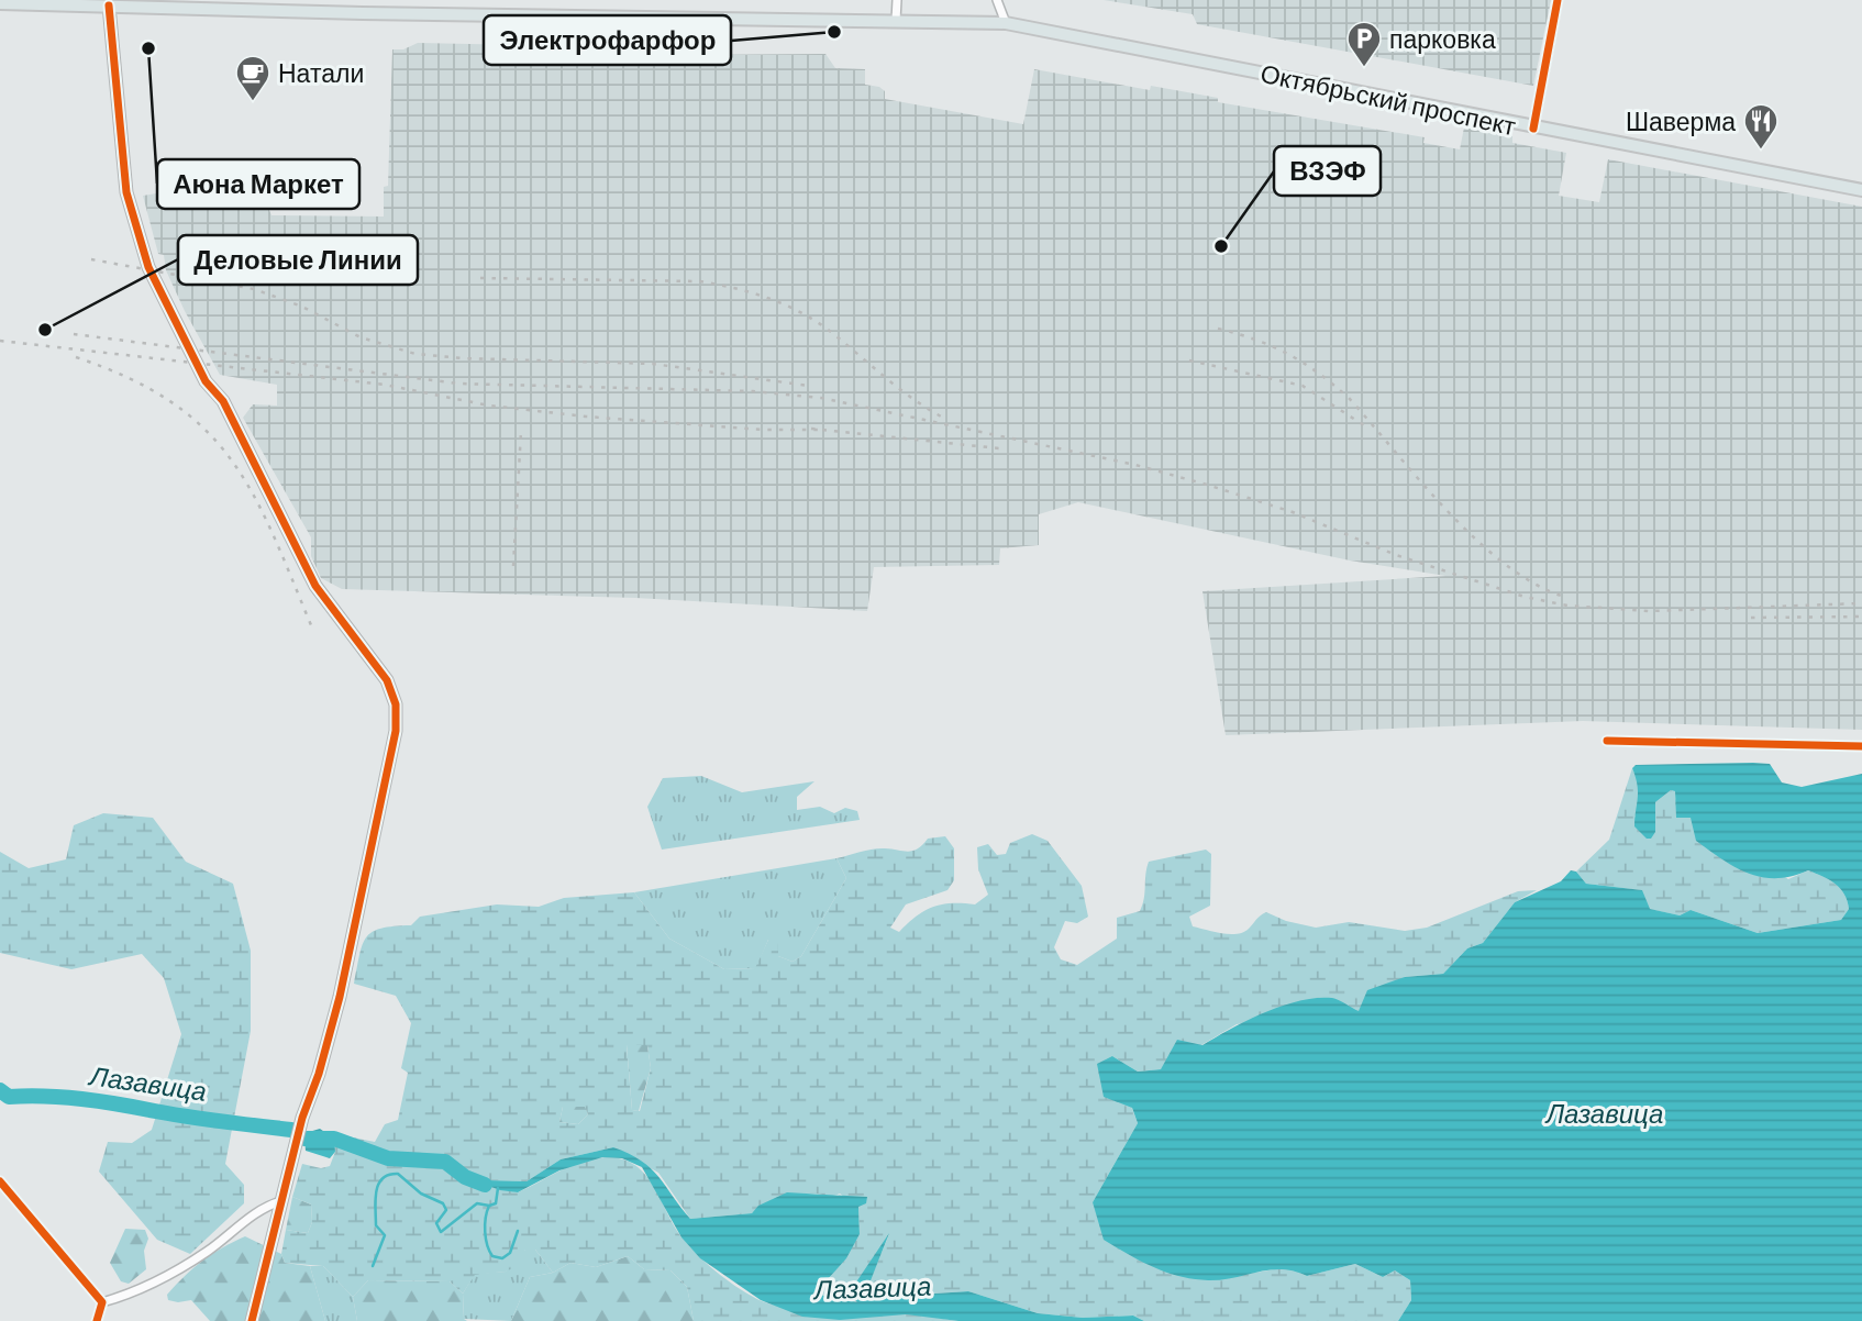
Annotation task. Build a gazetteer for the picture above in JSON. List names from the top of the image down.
{
  "streets": {
    "main road": ["Октябрьский проспект"]
  },
  "water": ["Лазавица"],
  "places": {
    "other": [
      "Электрофарфор",
      "Аюна Маркет",
      "ВЗЭФ",
      "Деловые Линии"
    ],
    "parking": ["парковка"],
    "cafe": ["Натали"],
    "restaurant": ["Шаверма"]
  }
}
